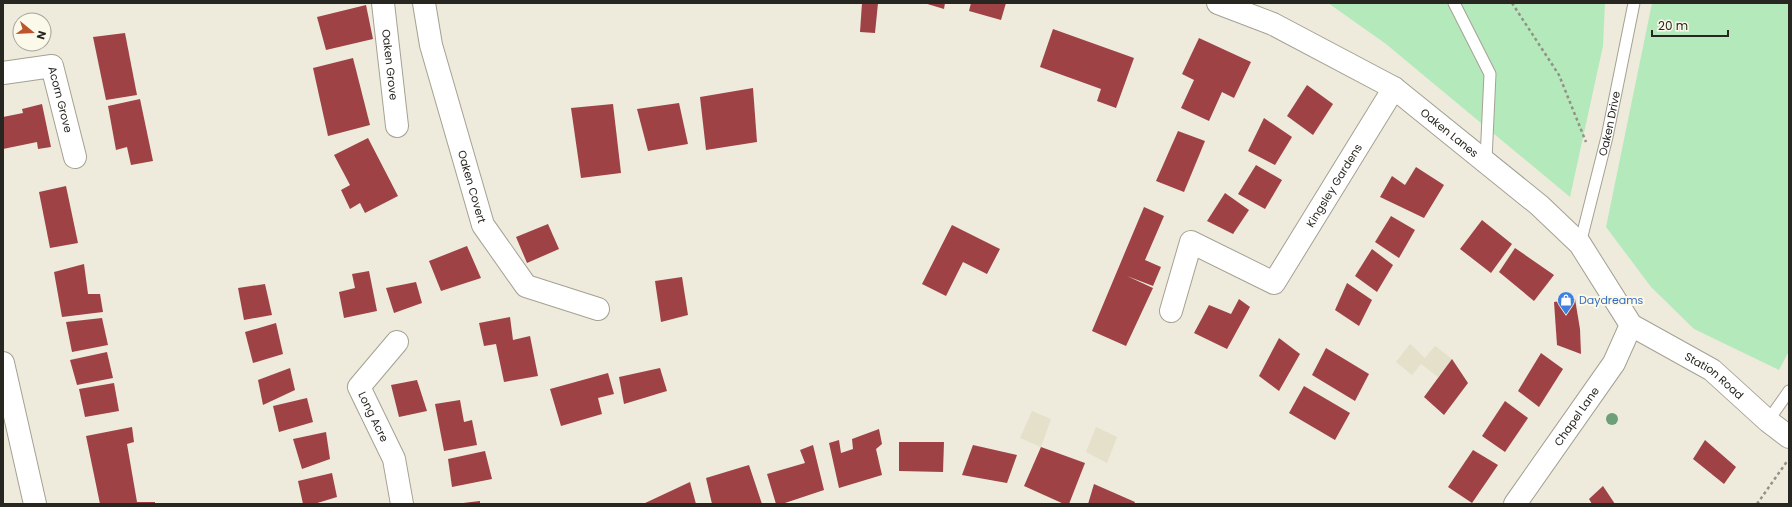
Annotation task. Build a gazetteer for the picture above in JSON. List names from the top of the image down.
{
  "streets": {
    "street": [
      "Oaken Grove",
      "Acorn Grove",
      "Oaken Lanes",
      "Kingsley Gardens",
      "Oaken Covert",
      "Station Road",
      "Chapel Lane",
      "Long Acre"
    ],
    "lane": ["Oaken Drive"]
  },
  "crossings": [
    ["Oaken Drive", "Oaken Lanes"],
    ["Oaken Lanes", "Kingsley Gardens"],
    ["Oaken Lanes", "Station Road"],
    ["Oaken Lanes", "Chapel Lane"],
    ["Station Road", "Chapel Lane"]
  ],
  "places": {
    "shop": ["Daydreams"]
  },
  "scale_bar": "20 m",
  "north": "right"
}
